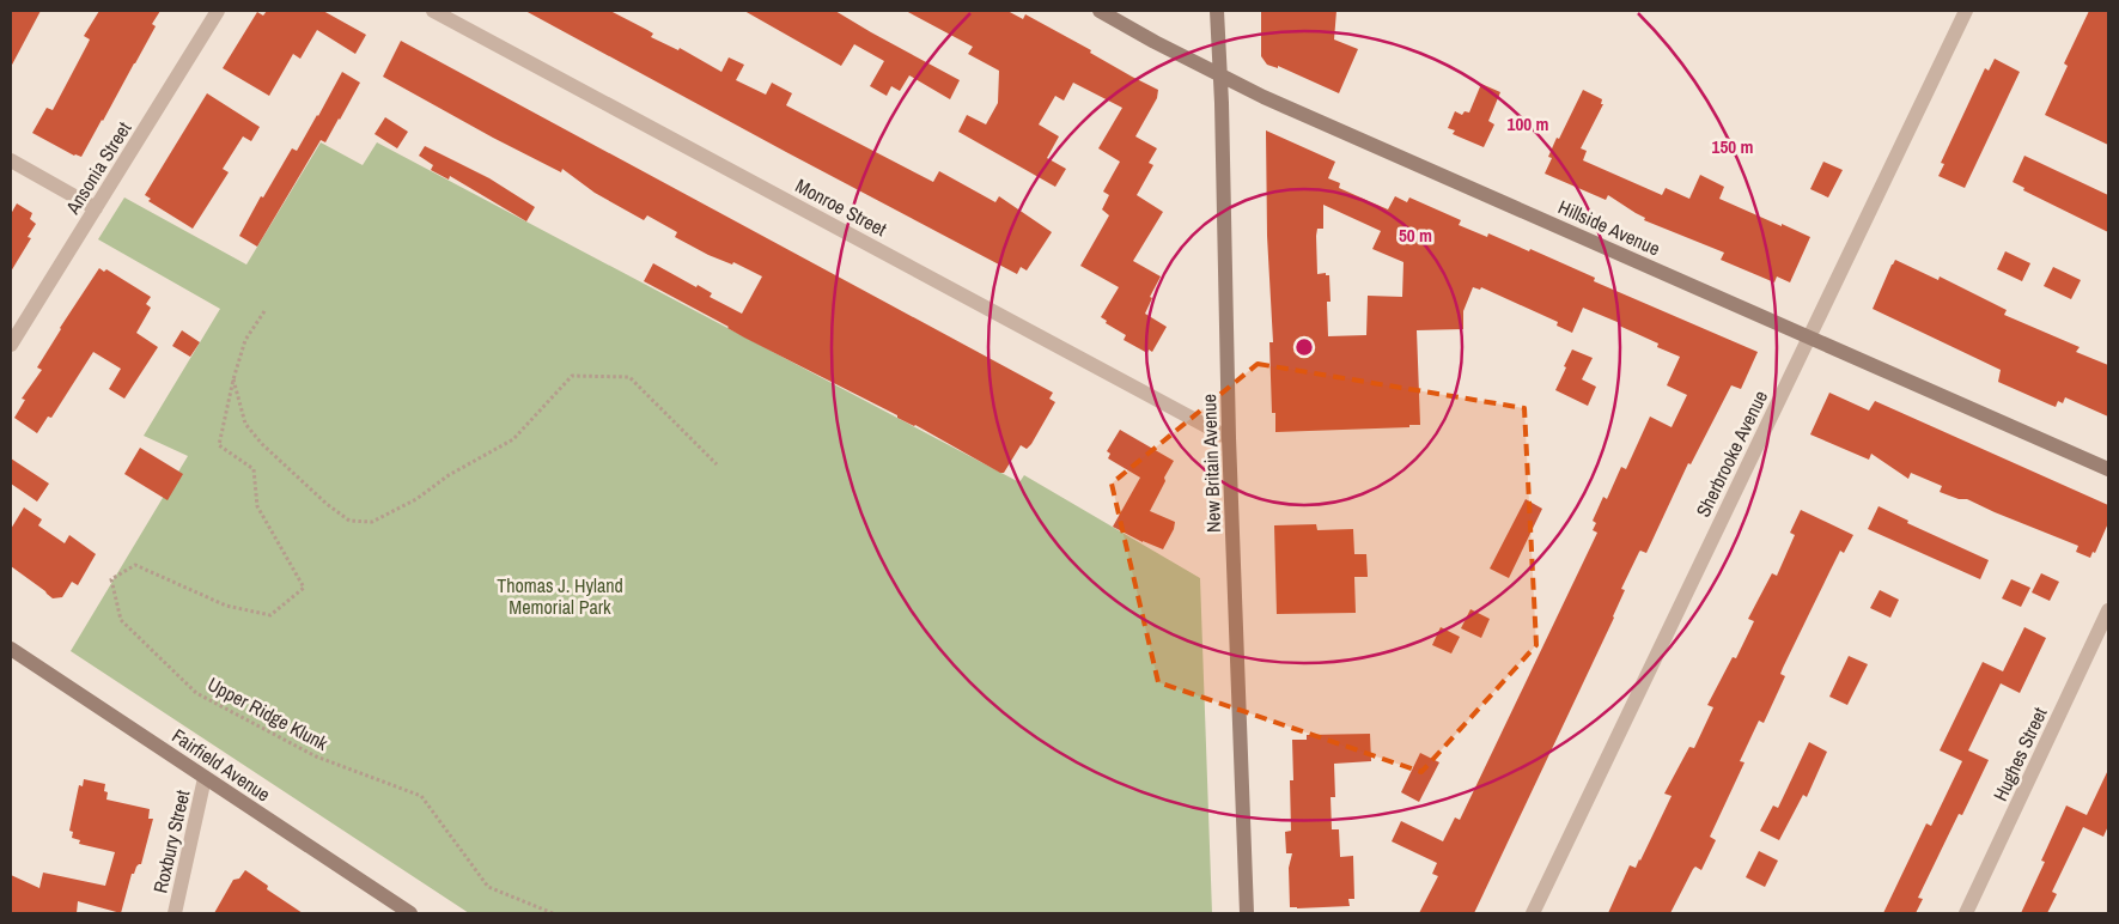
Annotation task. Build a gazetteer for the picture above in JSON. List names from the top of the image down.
{
  "streets": {
    "main road": ["Hillside Avenue", "New Britain Avenue", "Fairfield Avenue"],
    "street": [
      "Ansonia Street",
      "Monroe Street",
      "Sherbrooke Avenue",
      "Hughes Street",
      "Roxbury Street"
    ],
    "path": ["Upper Ridge Klunk"]
  },
  "crossings": [
    ["Monroe Street", "New Britain Avenue"],
    ["Hillside Avenue", "Sherbrooke Avenue"],
    ["Hillside Avenue", "New Britain Avenue"],
    ["Fairfield Avenue", "Roxbury Street"]
  ],
  "parks": ["Thomas J. Hyland Memorial Park"],
  "rings": ["100 m", "150 m", "50 m"]
}
